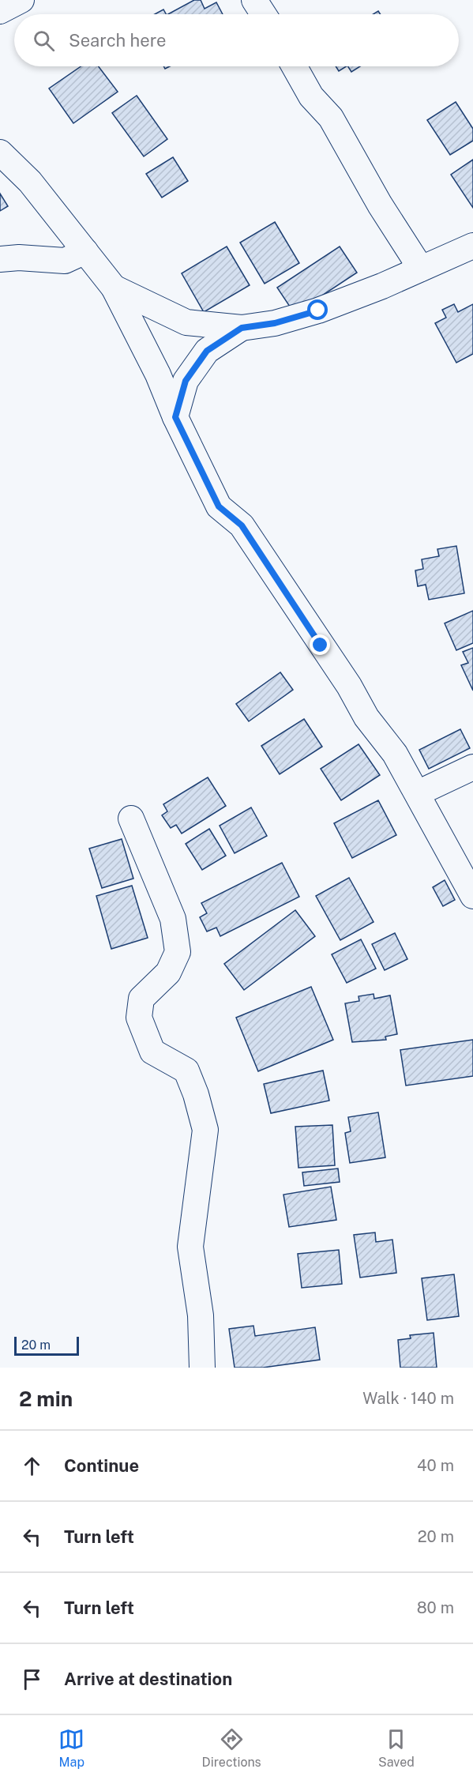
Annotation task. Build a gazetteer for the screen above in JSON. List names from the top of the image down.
{
  "scale_bar": "20 m",
  "page": {
    "search": "Search here",
    "scale": "20 m",
    "heading": ["2 min", "Walk · 140 m"],
    "list": [
      ["Continue", "40 m"],
      ["Turn left", "20 m"],
      ["Turn left", "80 m"],
      "Arrive at destination"
    ],
    "nav": ["Map", "Directions", "Saved"]
  }
}
